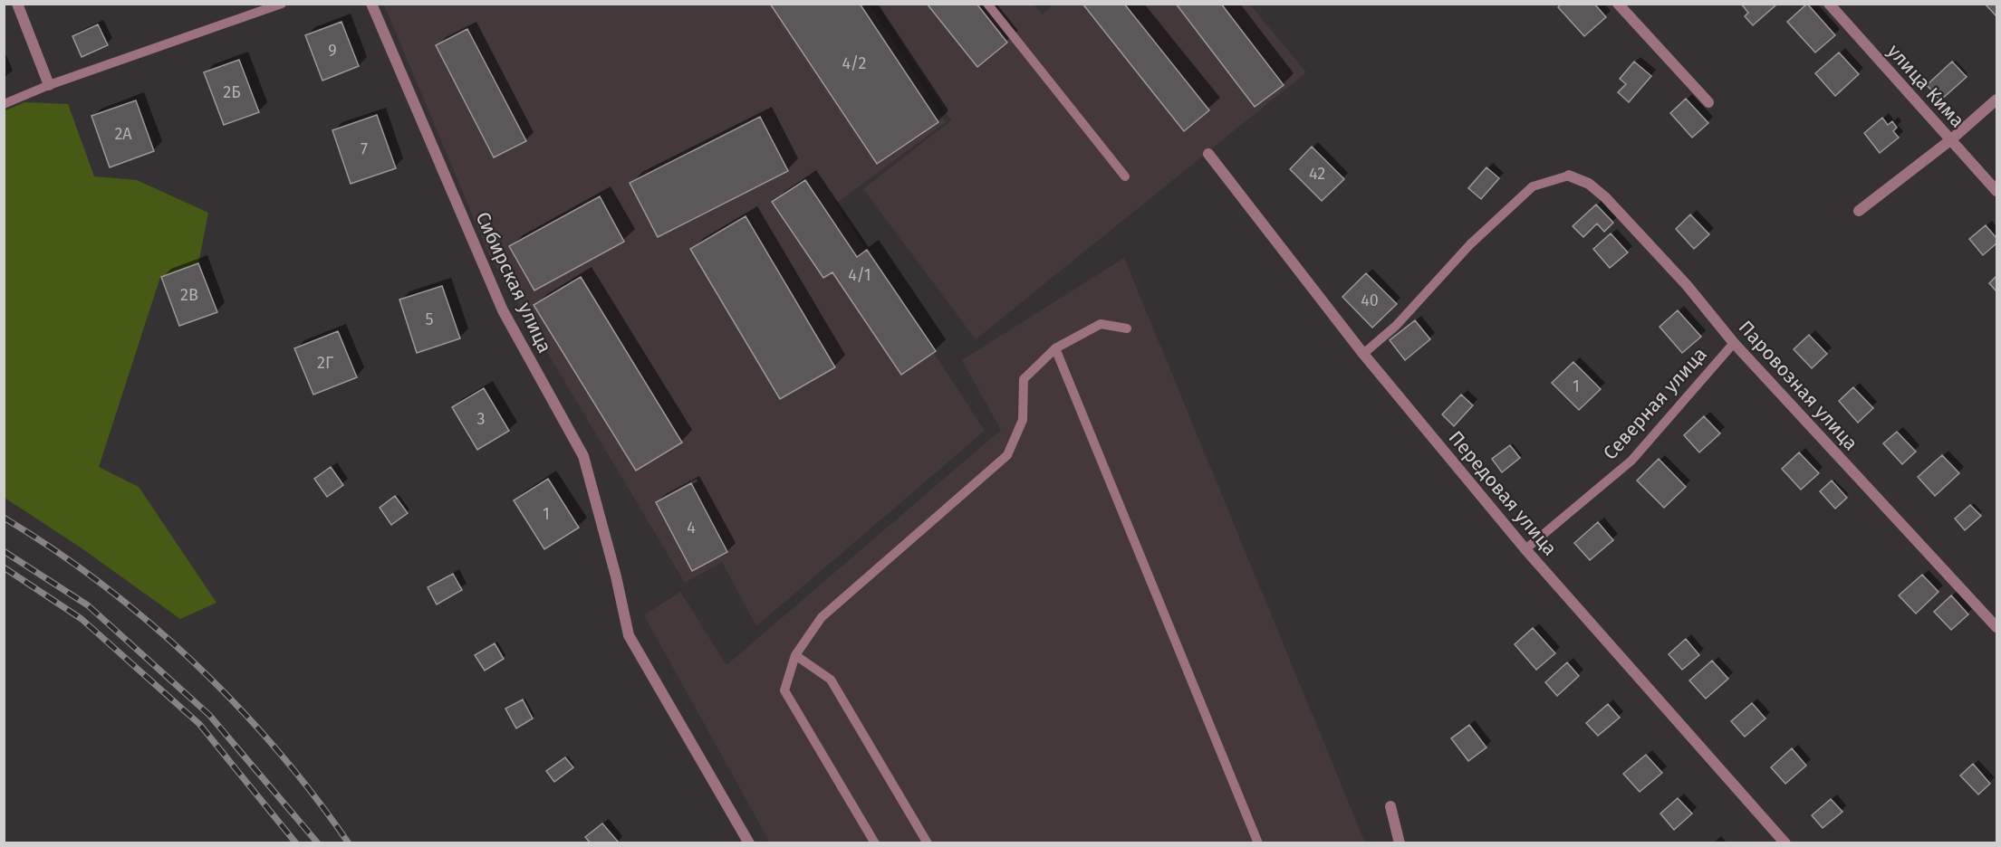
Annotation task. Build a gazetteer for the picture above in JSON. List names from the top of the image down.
{
  "streets": {
    "street": [
      "улица Кима",
      "Сибирская улица",
      "Паровозная улица",
      "Передовая улица"
    ],
    "lane": ["Северная улица"]
  },
  "crossings": [
    ["Паровозная улица", "Северная улица"],
    ["Северная улица", "Передовая улица"]
  ],
  "house_numbers": [
    "9",
    "4/2",
    "2Б",
    "2А",
    "7",
    "42",
    "4/1",
    "2В",
    "40",
    "5",
    "2Г",
    "1",
    "3",
    "1",
    "4"
  ]
}
